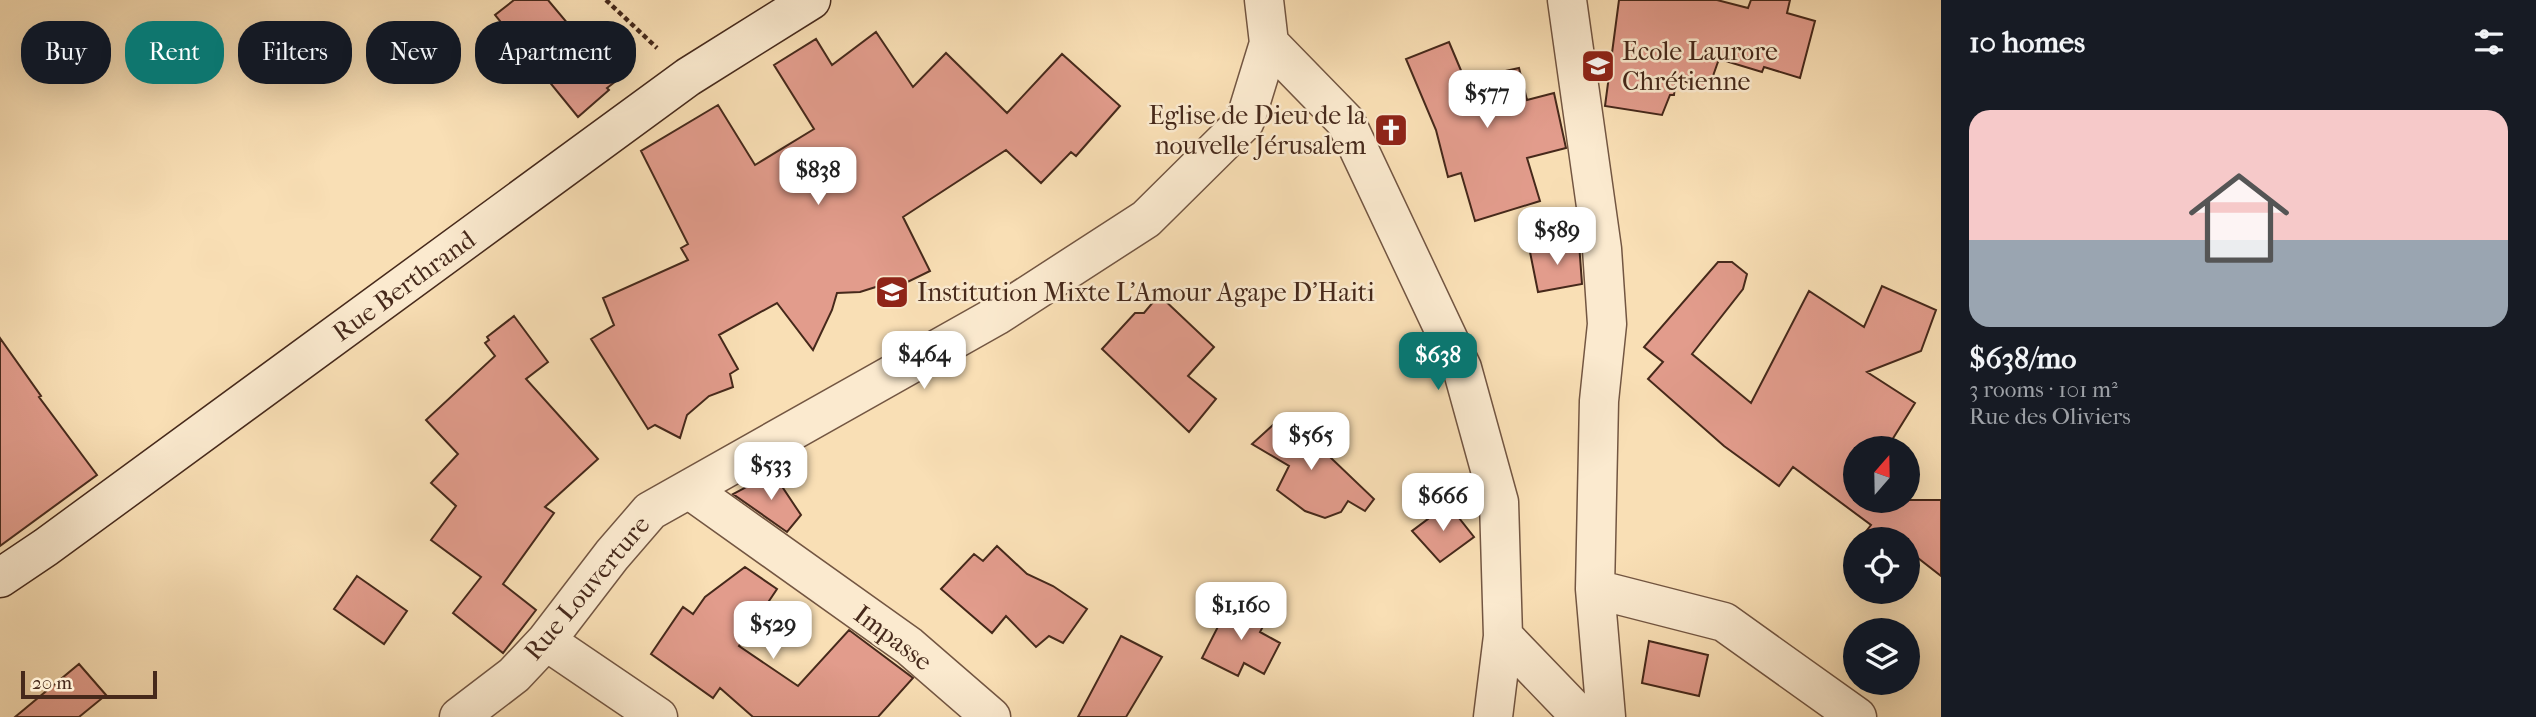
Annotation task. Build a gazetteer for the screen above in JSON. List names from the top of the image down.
{
  "streets": {
    "street": ["Rue Berthrand", "Rue Louverture", "Impasse"]
  },
  "crossings": [
    ["Rue Louverture", "Impasse"]
  ],
  "places": {
    "school or university": ["Ecole Laurore Chrétienne", "Institution Mixte L'Amour Agape D'Haiti"],
    "church": ["Eglise de Dieu de la nouvelle Jérusalem"]
  },
  "scale_bar": "20 m",
  "north": "top",
  "page": {
    "heading": "10 homes",
    "chip": [
      "Buy",
      "Rent",
      "Filters",
      "New",
      "Apartment"
    ],
    "price": [
      "$577",
      "$838",
      "$589",
      "$464",
      "$638",
      "$565",
      "$533",
      "$666",
      "$1,160",
      "$529"
    ],
    "list": [
      {
        "name": "$638/mo",
        "note": "3 rooms · 101 m² · Rue des Oliviers"
      }
    ],
    "scale": "20 m"
  }
}
